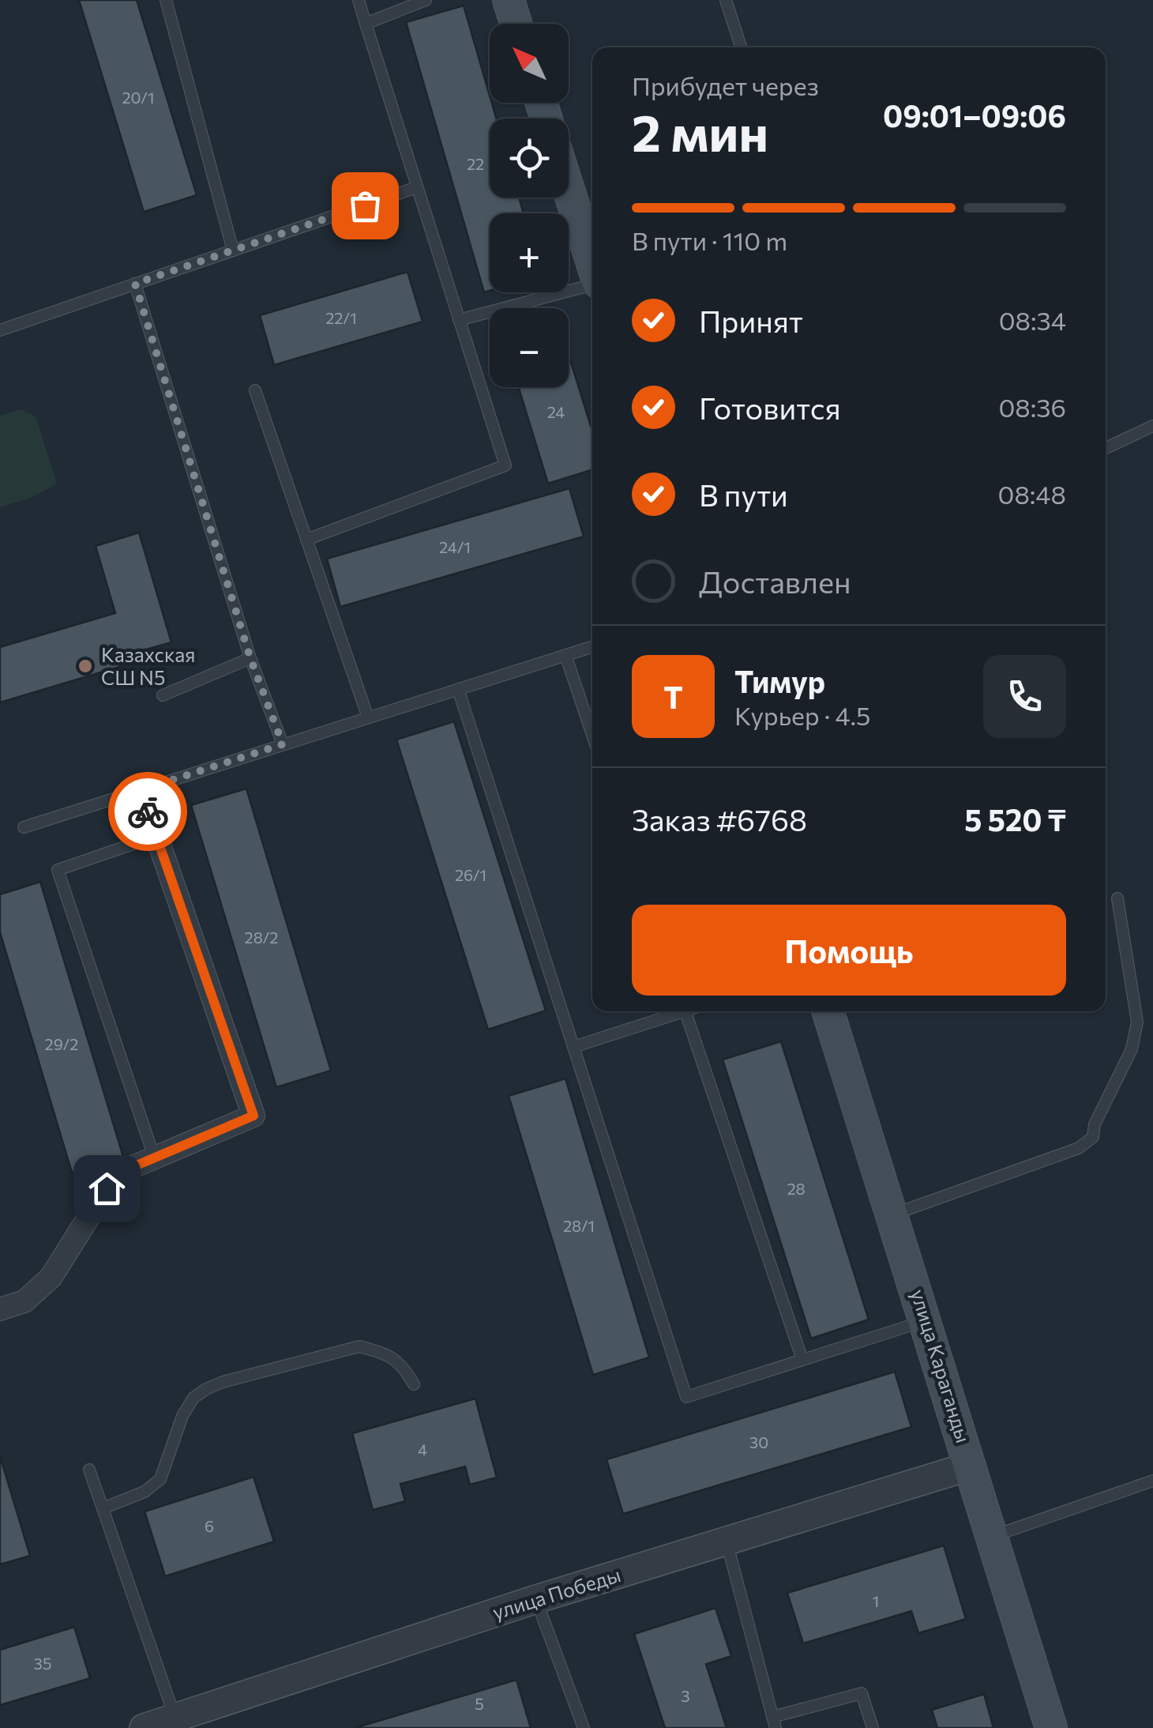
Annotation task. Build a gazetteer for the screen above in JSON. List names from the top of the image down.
{
  "streets": {
    "main road": ["улица Караганды"],
    "street": ["улица Победы"]
  },
  "crossings": [
    ["улица Караганды", "улица Победы"]
  ],
  "places": ["Казахская СШ N5"],
  "house_numbers": [
    "20/1",
    "22",
    "22/1",
    "24",
    "24/1",
    "26/1",
    "28/2",
    "29/2",
    "28",
    "28/1",
    "30",
    "4",
    "6",
    "1",
    "35",
    "3",
    "5"
  ],
  "north": "top left",
  "page": {
    "map_buttons": ["+", "−"],
    "heading": ["2 мин", "Прибудет через", "09:01–09:06"],
    "panel": [
      "Тимур",
      "Курьер · 4.5",
      "Заказ #6768",
      "5 520 ₸"
    ],
    "bar": "В пути · 110 m",
    "list": [
      ["Принят", "08:34"],
      ["Готовится", "08:36"],
      ["В пути", "08:48"],
      "Доставлен"
    ],
    "round": "Т",
    "buttons": "Помощь"
  }
}
